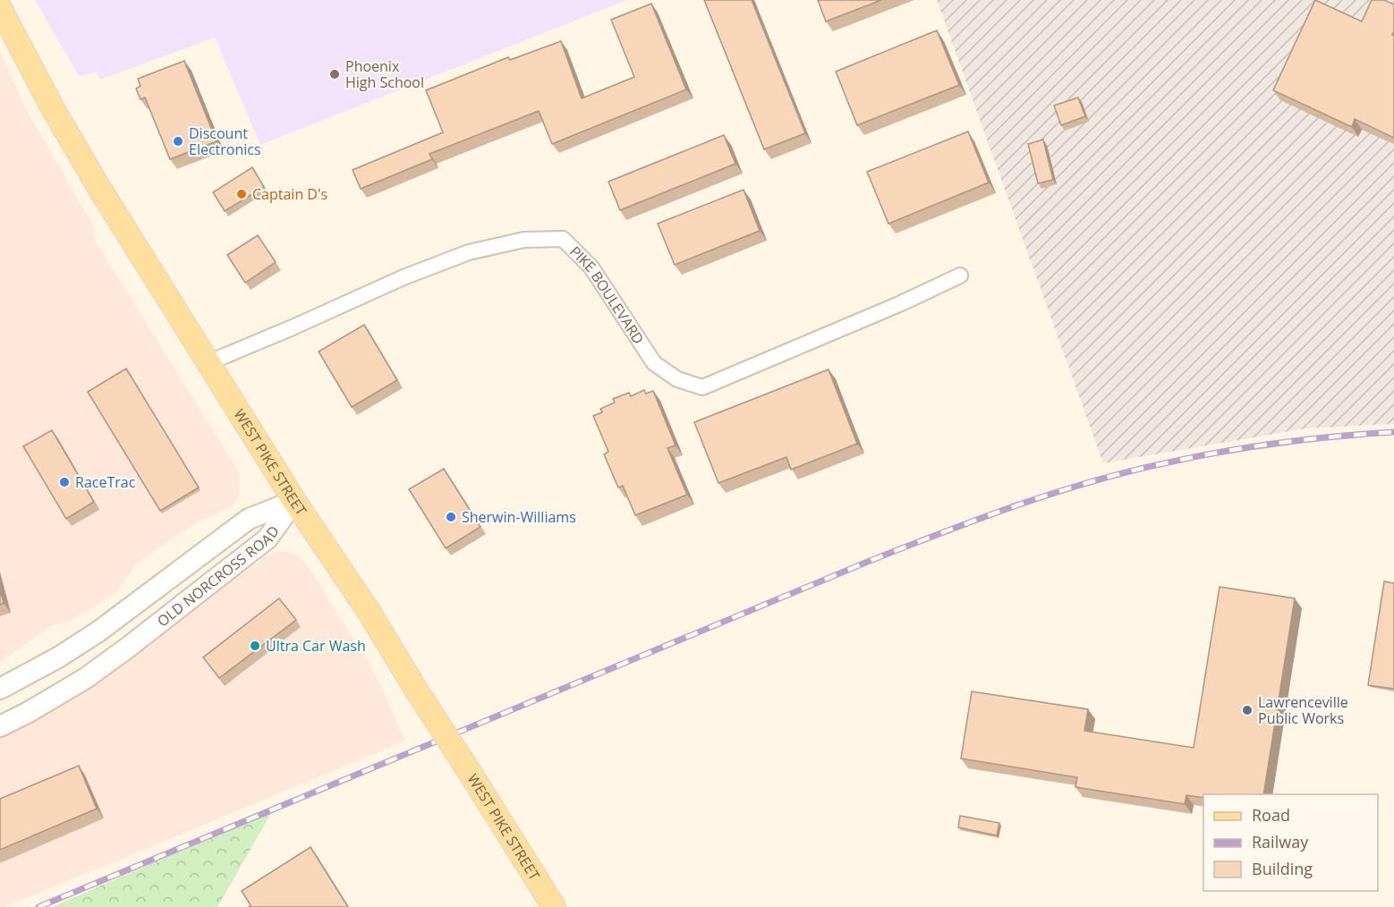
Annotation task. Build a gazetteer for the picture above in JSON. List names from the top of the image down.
{
  "streets": {
    "main road": ["WEST PIKE STREET", "OLD NORCROSS ROAD"],
    "street": ["PIKE BOULEVARD"]
  },
  "crossings": [
    ["PIKE BOULEVARD", "WEST PIKE STREET"],
    ["WEST PIKE STREET", "OLD NORCROSS ROAD"]
  ],
  "places": [
    "Phoenix High School",
    "Discount Electronics",
    "Captain D's",
    "RaceTrac",
    "Sherwin-Williams",
    "Ultra Car Wash",
    "Lawrenceville Public Works"
  ],
  "legend": ["Road", "Railway", "Building"]
}
